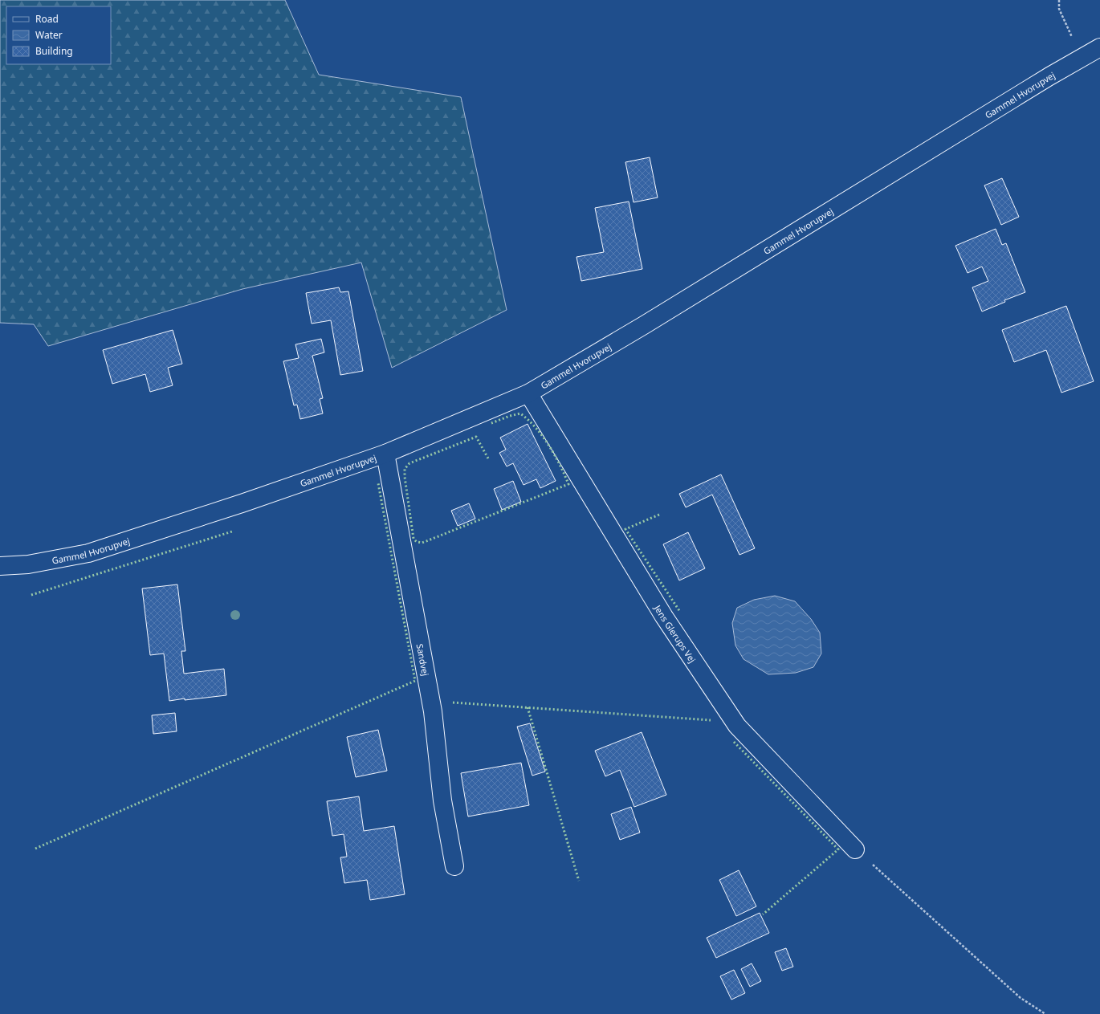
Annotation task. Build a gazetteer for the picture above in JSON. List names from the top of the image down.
{
  "streets": {
    "street": ["Gammel Hvorupvej", "Jens Glerups Vej", "Sandvej"]
  },
  "crossings": [
    ["Gammel Hvorupvej", "Jens Glerups Vej"],
    ["Gammel Hvorupvej", "Sandvej"]
  ],
  "legend": ["Road", "Water", "Building"]
}
